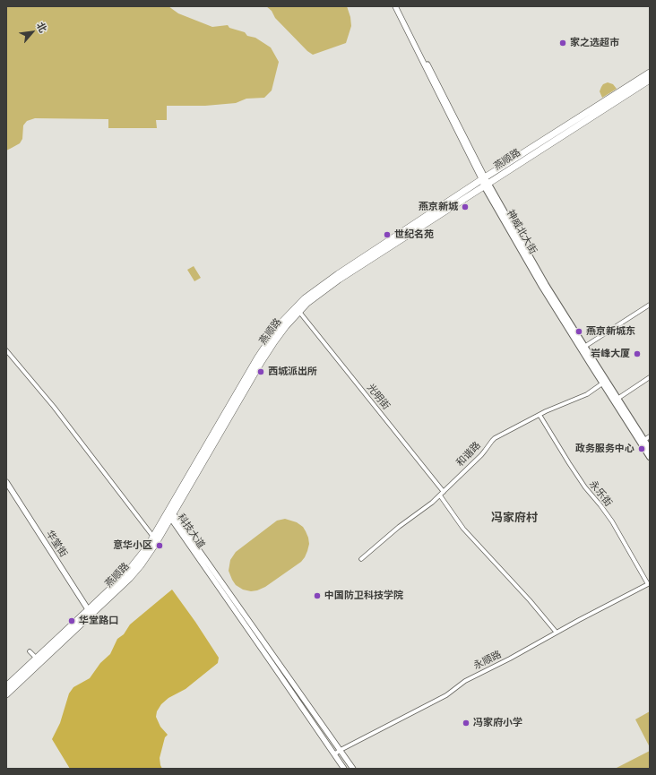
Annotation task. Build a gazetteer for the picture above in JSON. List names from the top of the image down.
{
  "streets": {
    "main road": ["燕顺路", "神威北大街"],
    "street": [
      "光明街",
      "和谐路",
      "永乐街",
      "科技大道",
      "华堂街",
      "永顺路"
    ]
  },
  "crossings": [
    ["燕顺路", "神威北大街"],
    ["燕顺路", "光明街"],
    ["燕顺路", "科技大道"],
    ["燕顺路", "华堂街"],
    ["神威北大街", "和谐路"],
    ["光明街", "和谐路"],
    ["和谐路", "永乐街"],
    ["永乐街", "永顺路"],
    ["科技大道", "永顺路"]
  ],
  "districts": ["冯家府村"],
  "places": [
    "家之选超市",
    "燕京新城",
    "世纪名苑",
    "燕京新城东",
    "岩峰大厦",
    "西城派出所",
    "政务服务中心",
    "意华小区",
    "中国防卫科技学院",
    "华堂路口",
    "冯家府小学"
  ],
  "north": "top right"
}
